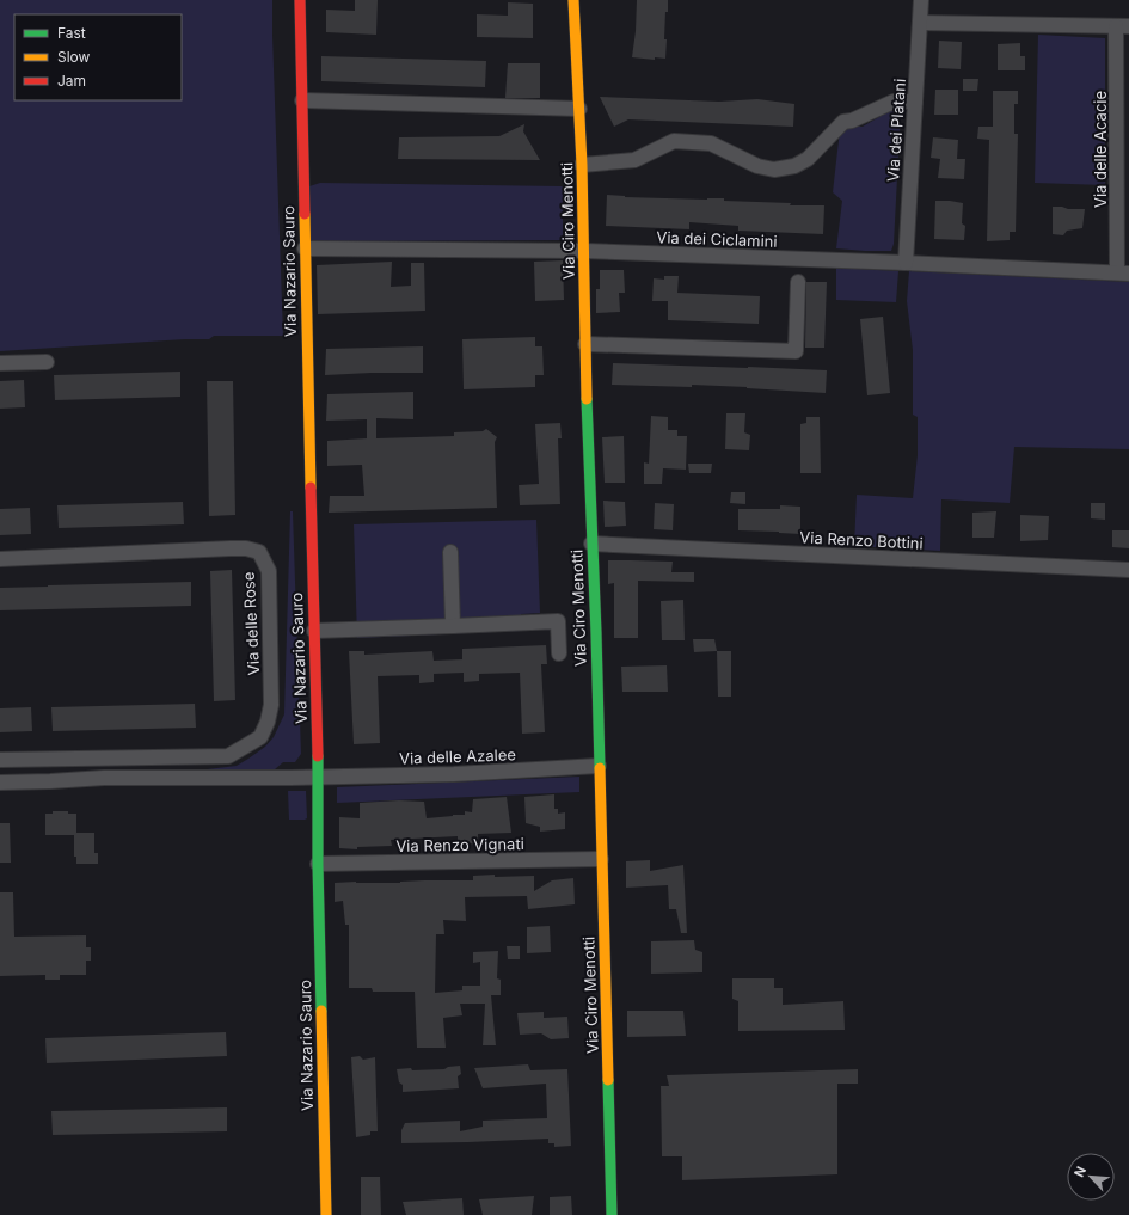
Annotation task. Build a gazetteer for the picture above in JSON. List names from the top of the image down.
{
  "streets": {
    "street": [
      "Via dei Platani",
      "Via delle Acacie",
      "Via Ciro Menotti",
      "Via dei Ciclamini",
      "Via Nazario Sauro",
      "Via Renzo Bottini",
      "Via delle Rose",
      "Via delle Azalee",
      "Via Renzo Vignati"
    ]
  },
  "crossings": [
    ["Via dei Platani", "Via dei Ciclamini"],
    ["Via delle Acacie", "Via dei Ciclamini"],
    ["Via Ciro Menotti", "Via dei Ciclamini"],
    ["Via Ciro Menotti", "Via Renzo Bottini"],
    ["Via Ciro Menotti", "Via delle Azalee"],
    ["Via Ciro Menotti", "Via Renzo Vignati"],
    ["Via dei Ciclamini", "Via Nazario Sauro"],
    ["Via Nazario Sauro", "Via delle Azalee"],
    ["Via Nazario Sauro", "Via Renzo Vignati"]
  ],
  "legend": ["Fast", "Slow", "Jam"],
  "north": "top left"
}
